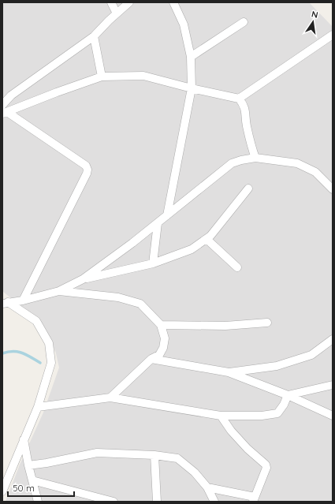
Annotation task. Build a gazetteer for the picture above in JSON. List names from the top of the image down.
{
  "scale_bar": "50 m",
  "north": "top"
}
